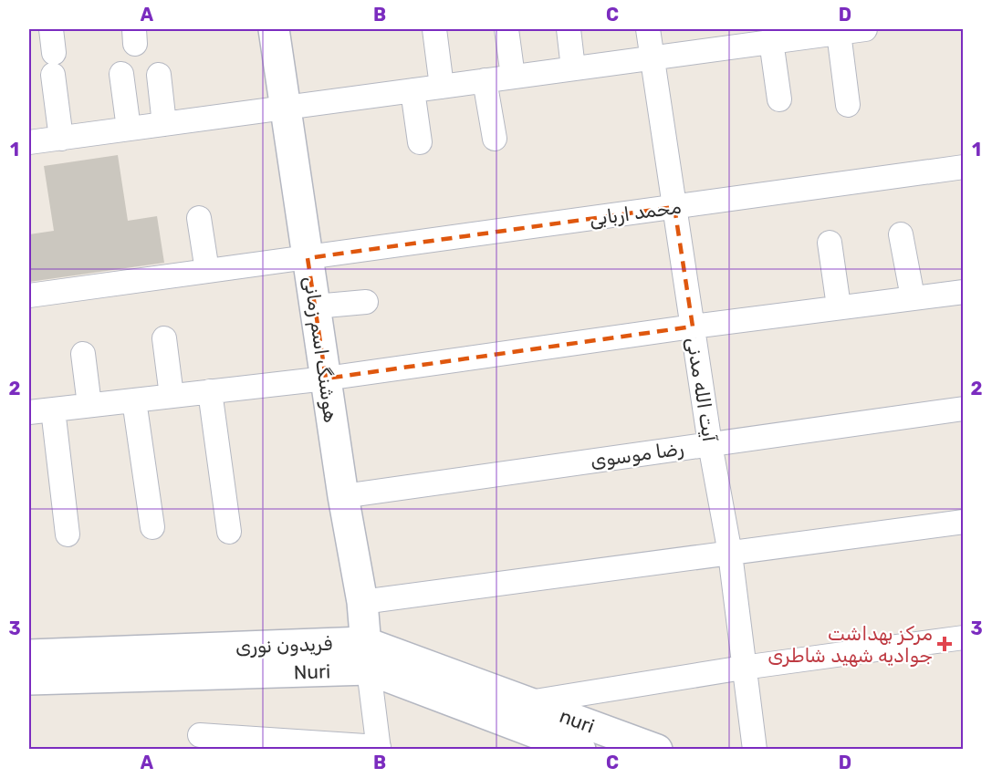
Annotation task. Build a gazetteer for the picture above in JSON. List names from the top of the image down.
{
  "streets": {
    "main road": [
      "هوشنگ اسم زمانی",
      "فریدون نوری",
      "Nuri",
      "nuri"
    ],
    "street": ["محمد اربابی", "آیت‌ الله مدنی", "رضا موسوی"]
  },
  "crossings": [
    ["محمد اربابی", "هوشنگ اسم زمانی"],
    ["محمد اربابی", "آیت‌ الله مدنی"],
    ["هوشنگ اسم زمانی", "رضا موسوی"],
    ["هوشنگ اسم زمانی", "فریدون نوری"],
    ["هوشنگ اسم زمانی", "Nuri"],
    ["آیت‌ الله مدنی", "رضا موسوی"],
    ["فریدون نوری", "Nuri"],
    ["فریدون نوری", "nuri"]
  ],
  "places": {
    "health": ["مرکز بهداشت جوادیه شهید شاطری"]
  },
  "grid": {
    "columns": [
      "A",
      "B",
      "C",
      "D"
    ],
    "rows": ["1", "2", "3"]
  }
}
